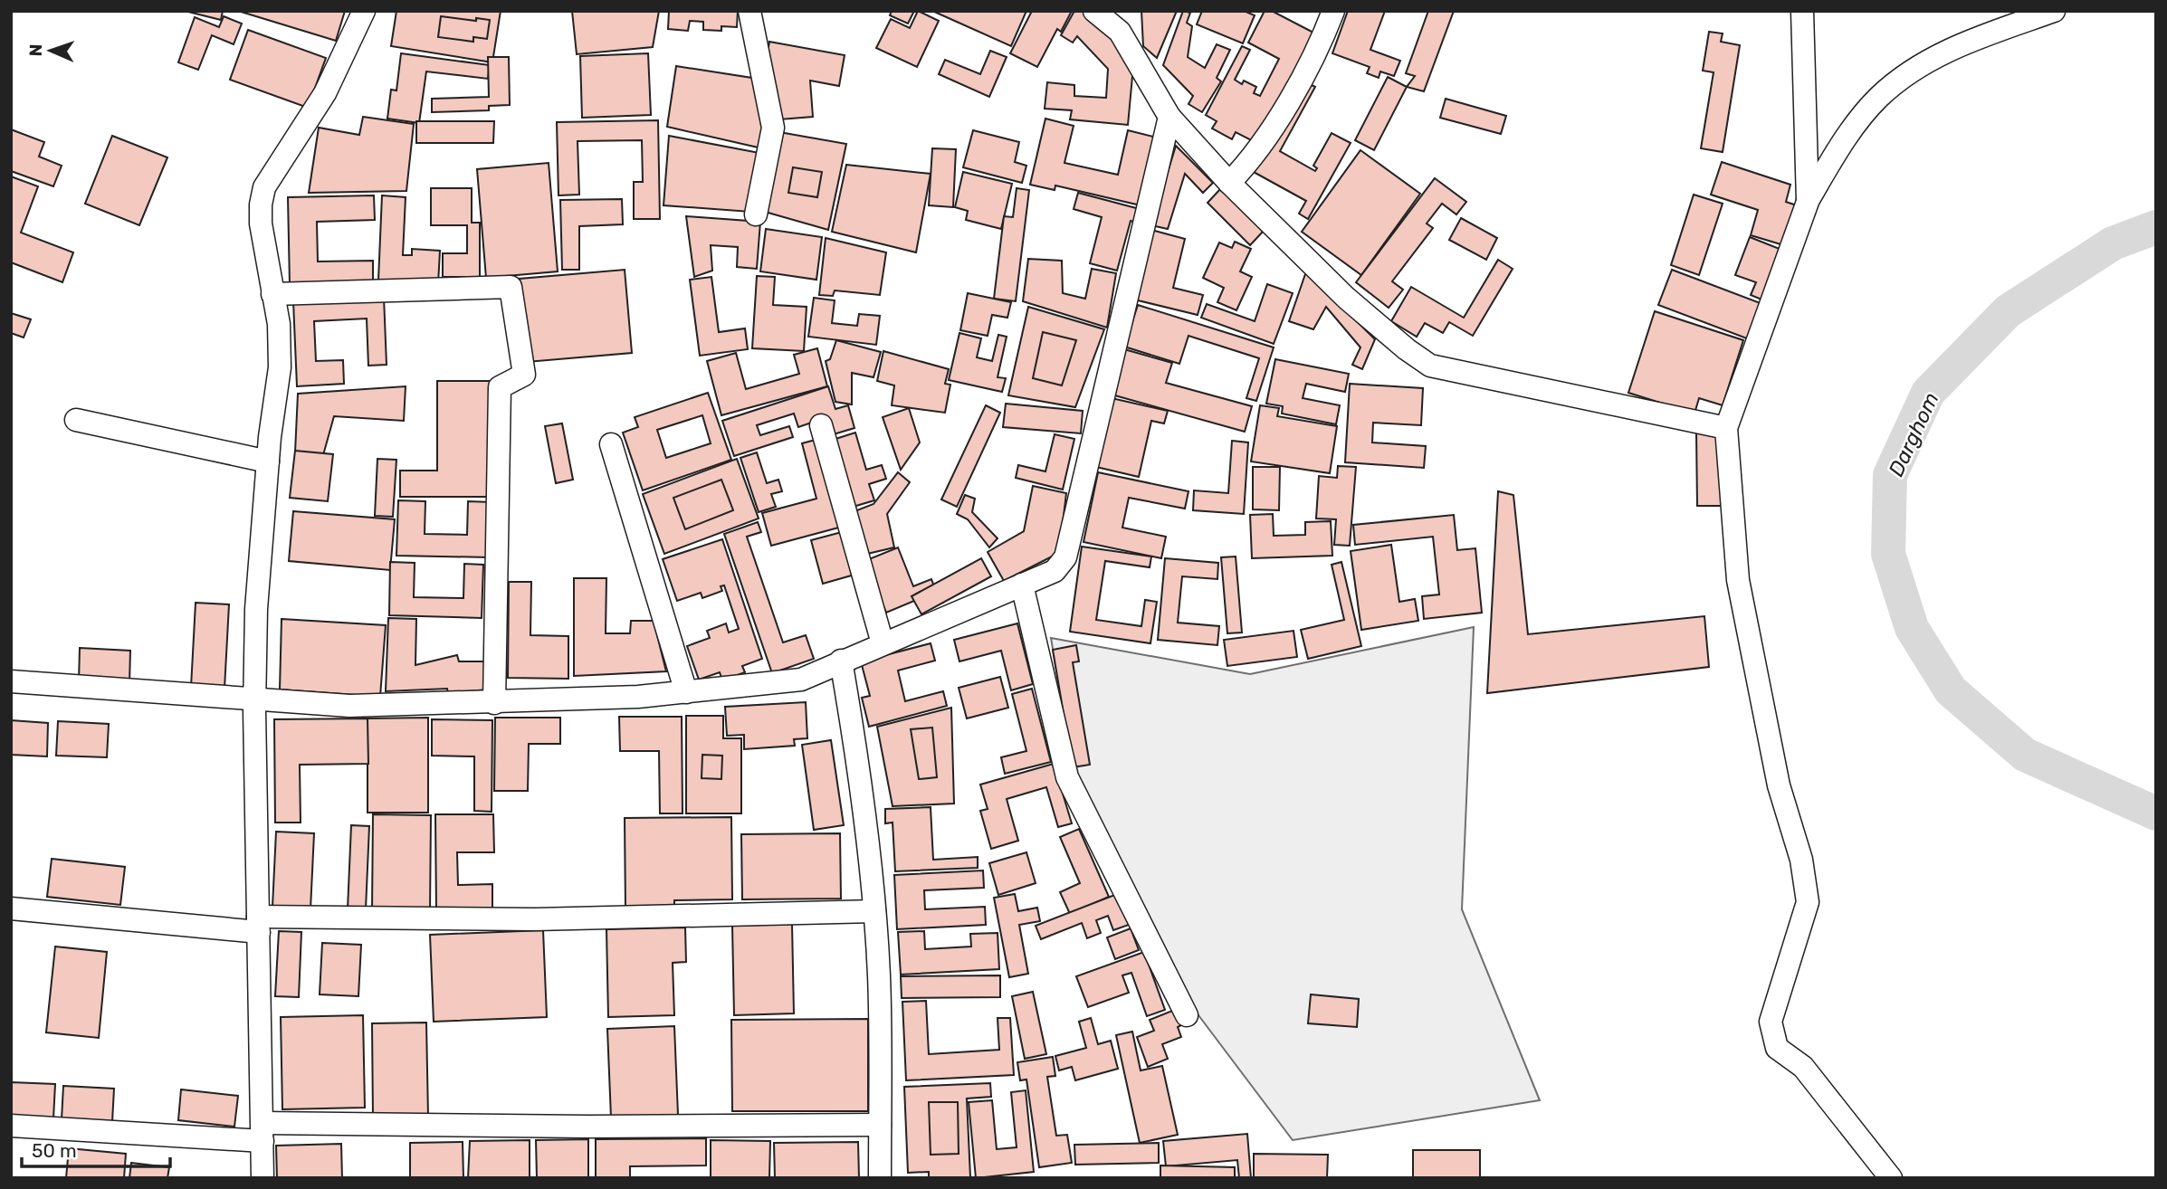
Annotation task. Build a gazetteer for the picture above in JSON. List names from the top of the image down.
{
  "water": ["Darghоm"],
  "scale_bar": "50 m",
  "north": "left"
}
